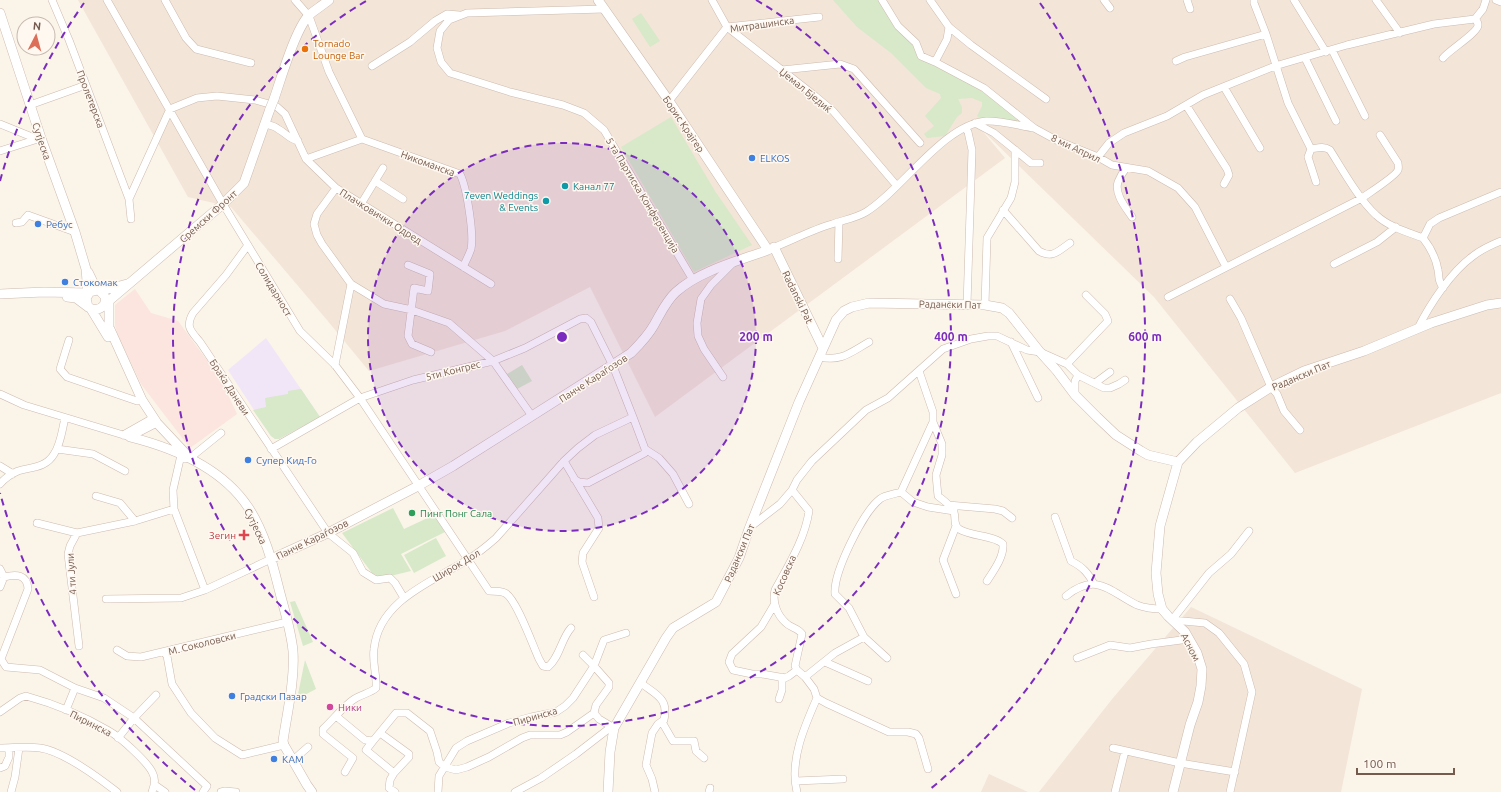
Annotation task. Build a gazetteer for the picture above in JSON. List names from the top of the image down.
{
  "streets": {
    "street": [
      "Митрашинска",
      "Џемал Бједиќ",
      "Пролетерска",
      "Борис Крајгер",
      "Сутјеска",
      "8 ми Април",
      "Никоманска",
      "5 та Партиска Конференција",
      "Сремски Фронт",
      "Плачковички Одред",
      "Солидарност",
      "Radanski Pat",
      "Радански Пат",
      "5ти Конгрес",
      "Панче Караѓозов",
      "Браќа Даневи",
      "Широк Дол",
      "4 ти Јули",
      "Косовска",
      "М. Соколовски",
      "Асном",
      "Пиринска"
    ]
  },
  "crossings": [
    ["Митрашинска", "Џемал Бједиќ"],
    ["Митрашинска", "Борис Крајгер"],
    ["Џемал Бједиќ", "Панче Караѓозов"],
    ["Борис Крајгер", "5 та Партиска Конференција"],
    ["Борис Крајгер", "Radanski Pat"],
    ["Борис Крајгер", "Панче Караѓозов"],
    ["Сутјеска", "Сремски Фронт"],
    ["Сутјеска", "Панче Караѓозов"],
    ["Сутјеска", "М. Соколовски"],
    ["Никоманска", "Плачковички Одред"],
    ["5 та Партиска Конференција", "Панче Караѓозов"],
    ["Сремски Фронт", "Солидарност"],
    ["Плачковички Одред", "Солидарност"],
    ["Солидарност", "5ти Конгрес"],
    ["Солидарност", "Панче Караѓозов"],
    ["Солидарност", "Браќа Даневи"],
    ["Солидарност", "Широк Дол"],
    ["Radanski Pat", "Радански Пат"],
    ["Radanski Pat", "Панче Караѓозов"],
    ["Радански Пат", "Асном"],
    ["5ти Конгрес", "Панче Караѓозов"],
    ["5ти Конгрес", "Браќа Даневи"],
    ["Панче Караѓозов", "Браќа Даневи"],
    ["Браќа Даневи", "Широк Дол"]
  ],
  "places": {
    "other": [
      "Tornado Lounge Bar",
      "ELKOS",
      "Канал 77",
      "7even Weddings & Events",
      "Ребус",
      "Стокомак",
      "Супер Кид-Го",
      "Пинг Понг Сала",
      "Градски Пазар",
      "Ники",
      "КАМ"
    ],
    "health": ["Зегин"]
  },
  "scale_bar": "100 m",
  "north": "top",
  "rings": ["200 m", "400 m", "600 m"]
}
